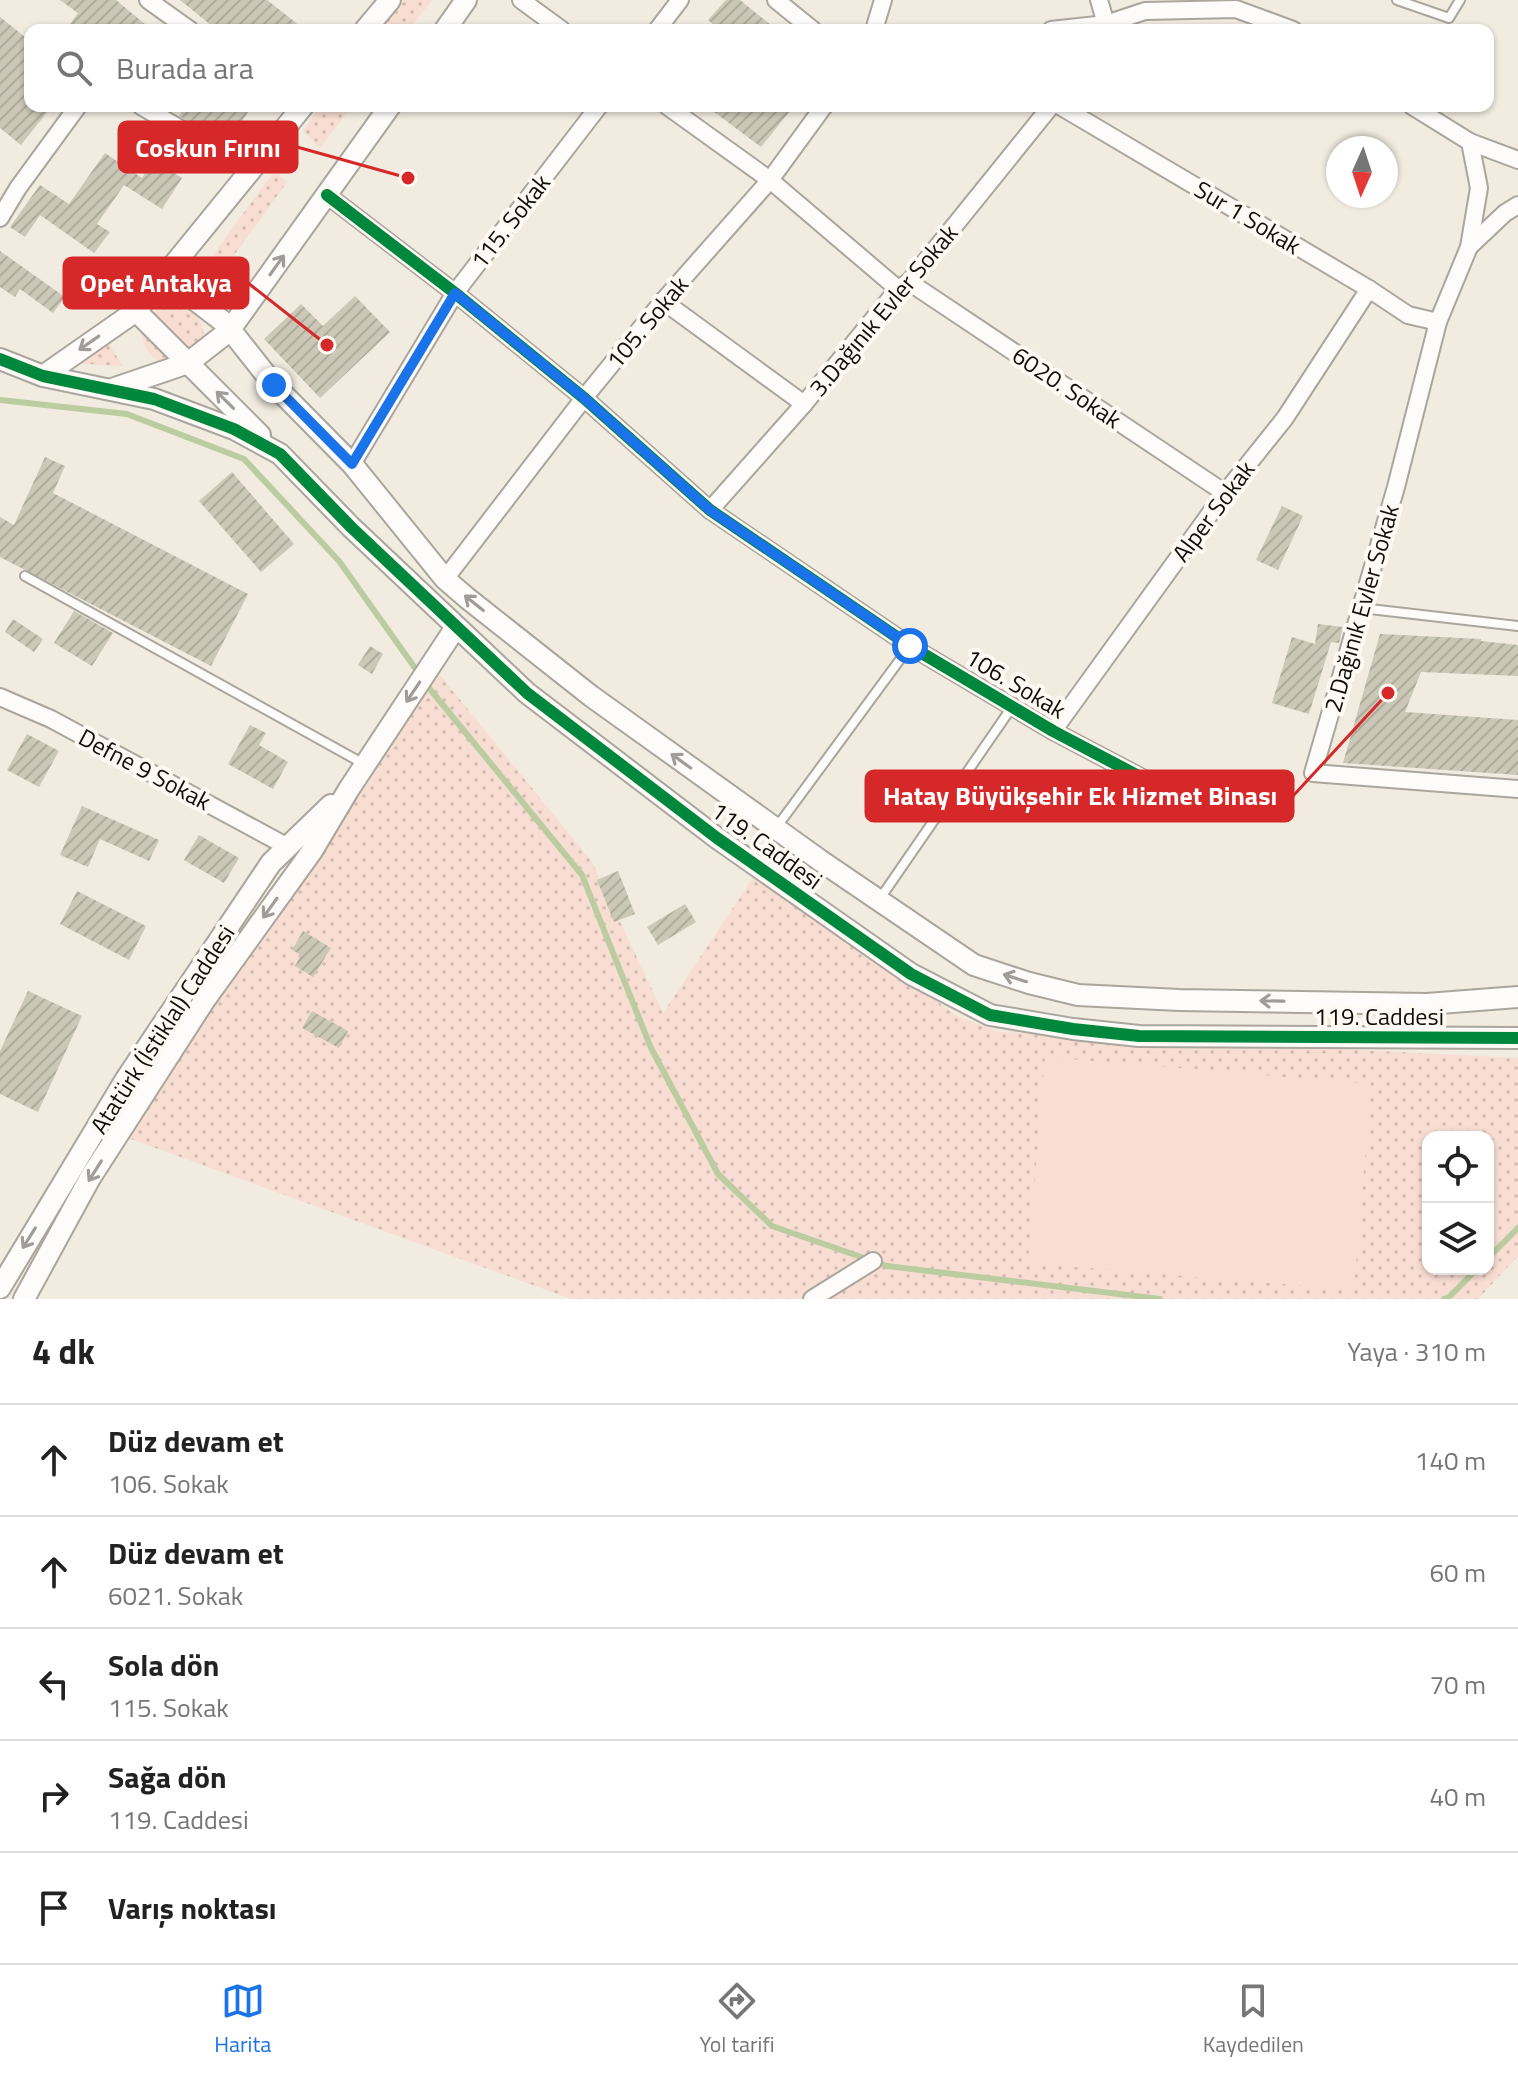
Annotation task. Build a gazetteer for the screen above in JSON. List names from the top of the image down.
{
  "streets": {
    "street": [
      "Sur 1 Sokak",
      "115. Sokak",
      "3.Dağınık Evler Sokak",
      "105. Sokak",
      "6020. Sokak",
      "Alper Sokak",
      "2.Dağınık Evler Sokak",
      "106. Sokak",
      "Defne 9 Sokak",
      "119. Caddesi",
      "Atatürk (İstiklal) Caddesi"
    ]
  },
  "crossings": [
    ["Sur 1 Sokak", "Alper Sokak"],
    ["Sur 1 Sokak", "2.Dağınık Evler Sokak"],
    ["115. Sokak", "106. Sokak"],
    ["115. Sokak", "119. Caddesi"],
    ["3.Dağınık Evler Sokak", "6020. Sokak"],
    ["3.Dağınık Evler Sokak", "106. Sokak"],
    ["105. Sokak", "6020. Sokak"],
    ["105. Sokak", "106. Sokak"],
    ["105. Sokak", "119. Caddesi"],
    ["6020. Sokak", "Alper Sokak"],
    ["Alper Sokak", "106. Sokak"],
    ["Defne 9 Sokak", "Atatürk (İstiklal) Caddesi"],
    ["119. Caddesi", "Atatürk (İstiklal) Caddesi"]
  ],
  "one_way": ["Atatürk (İstiklal) Caddesi"],
  "places": ["Coskun Fırını", "Opet Antakya", "Hatay Büyükşehir Ek Hizmet Binası"],
  "north": "bottom",
  "page": {
    "search": "Burada ara",
    "heading": ["4 dk", "Yaya · 310 m"],
    "list": [
      ["Düz devam et", "106. Sokak", "140 m"],
      ["Düz devam et", "6021. Sokak", "60 m"],
      ["Sola dön", "115. Sokak", "70 m"],
      ["Sağa dön", "119. Caddesi", "40 m"],
      "Varış noktası"
    ],
    "nav": ["Harita", "Yol tarifi", "Kaydedilen"]
  }
}
